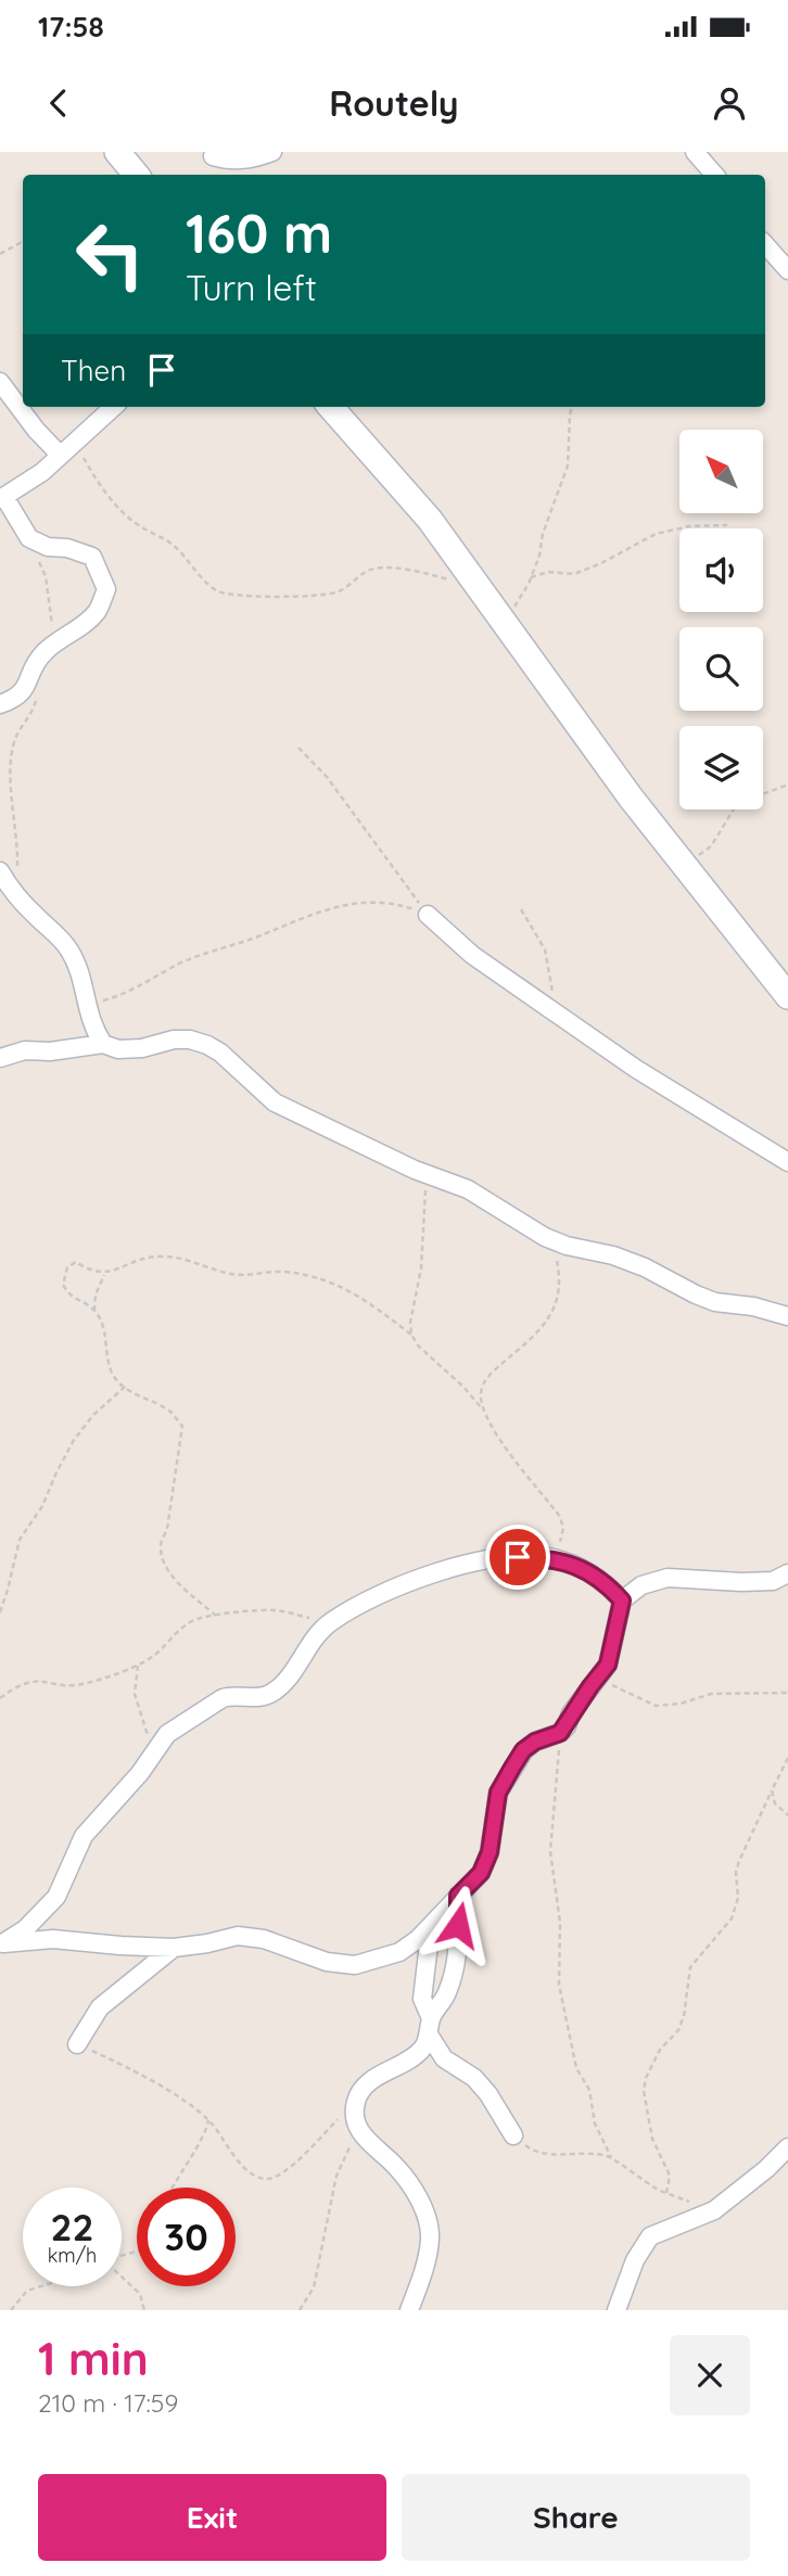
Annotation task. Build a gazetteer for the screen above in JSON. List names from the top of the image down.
{
  "north": "top left",
  "page": {
    "status": "17:58",
    "header": "Routely",
    "turn": ["160 m", "Turn left"],
    "then": "Then",
    "speed": "22 km/h",
    "limit": "30",
    "heading": ["1 min", "210 m · 17:59"],
    "buttons": ["Exit", "Share"]
  }
}
